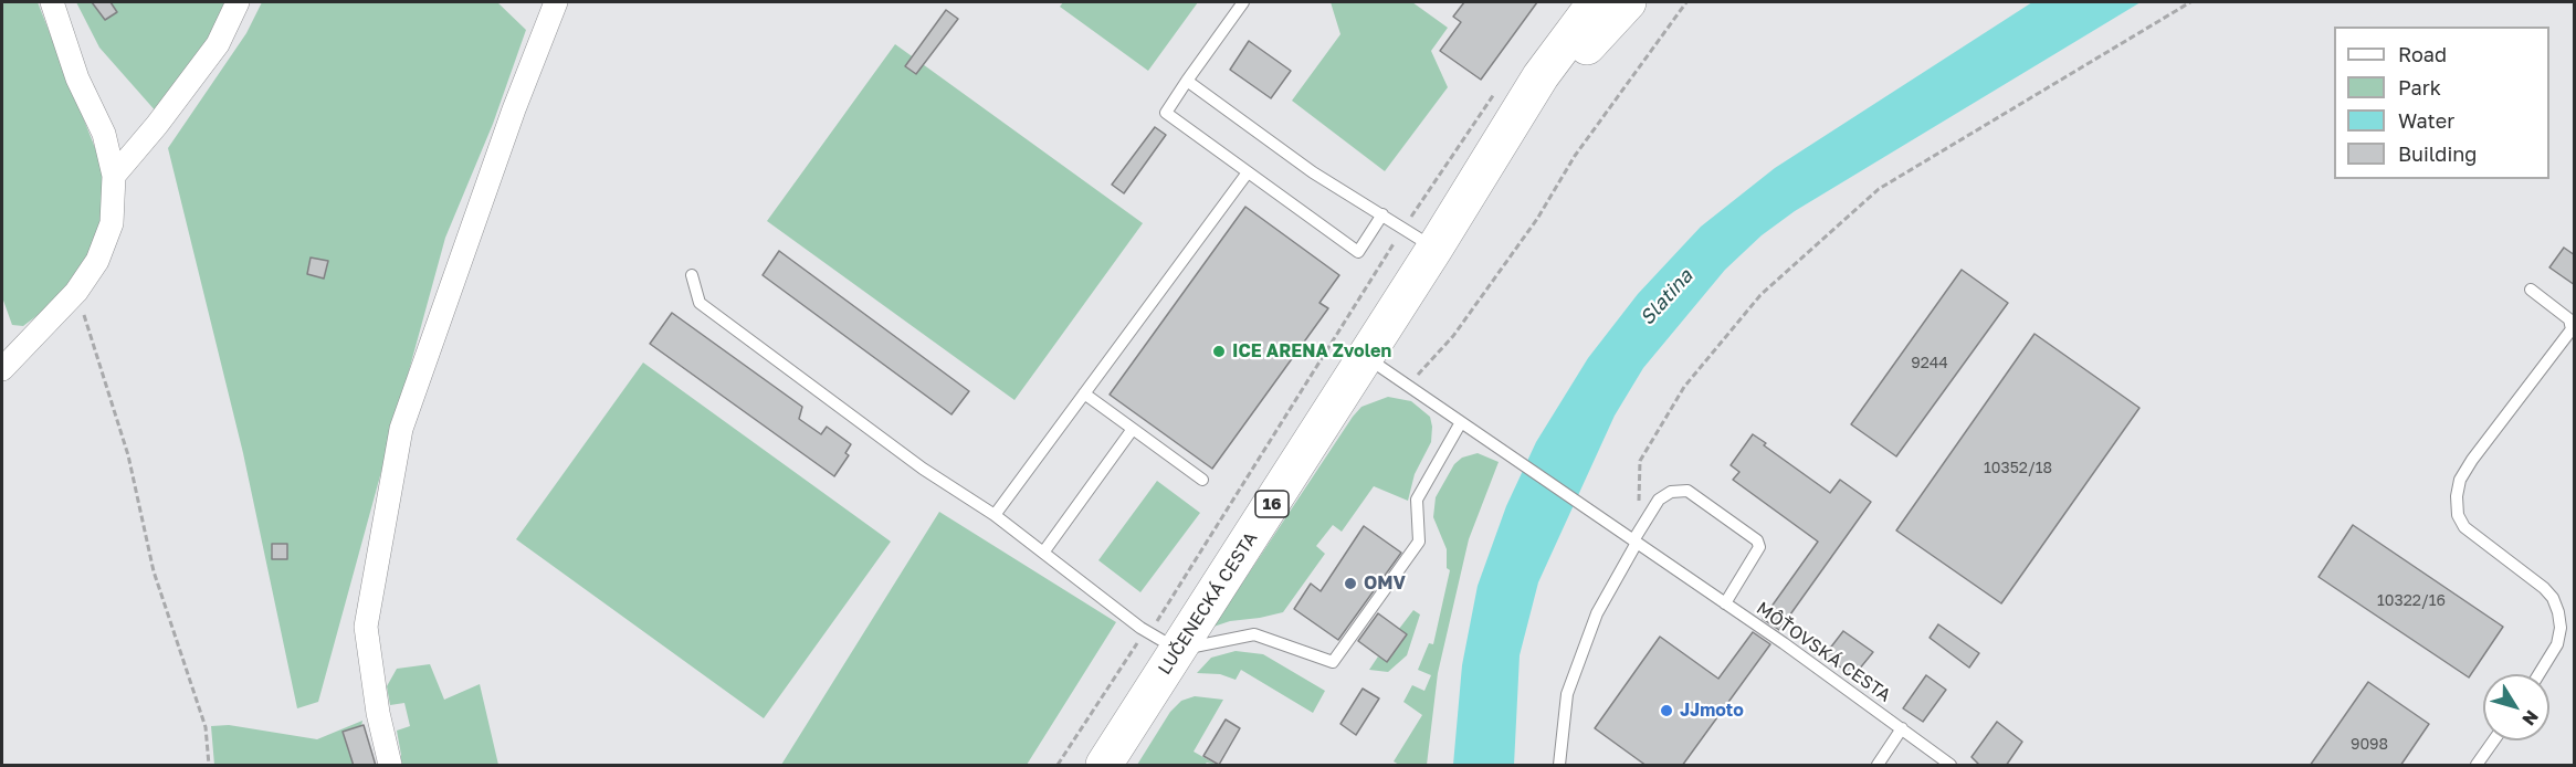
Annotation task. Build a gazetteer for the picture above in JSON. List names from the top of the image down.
{
  "streets": {
    "main road": ["16", "LUČENECKÁ CESTA"],
    "lane": ["MÔŤOVSKÁ CESTA"]
  },
  "crossings": [
    ["LUČENECKÁ CESTA", "MÔŤOVSKÁ CESTA"]
  ],
  "water": ["Slatina"],
  "places": ["ICE ARENA Zvolen", "OMV", "JJmoto"],
  "house_numbers": [
    "9244",
    "10352/18",
    "10322/16",
    "9098"
  ],
  "legend": [
    "Road",
    "Park",
    "Water",
    "Building"
  ],
  "north": "bottom right"
}
